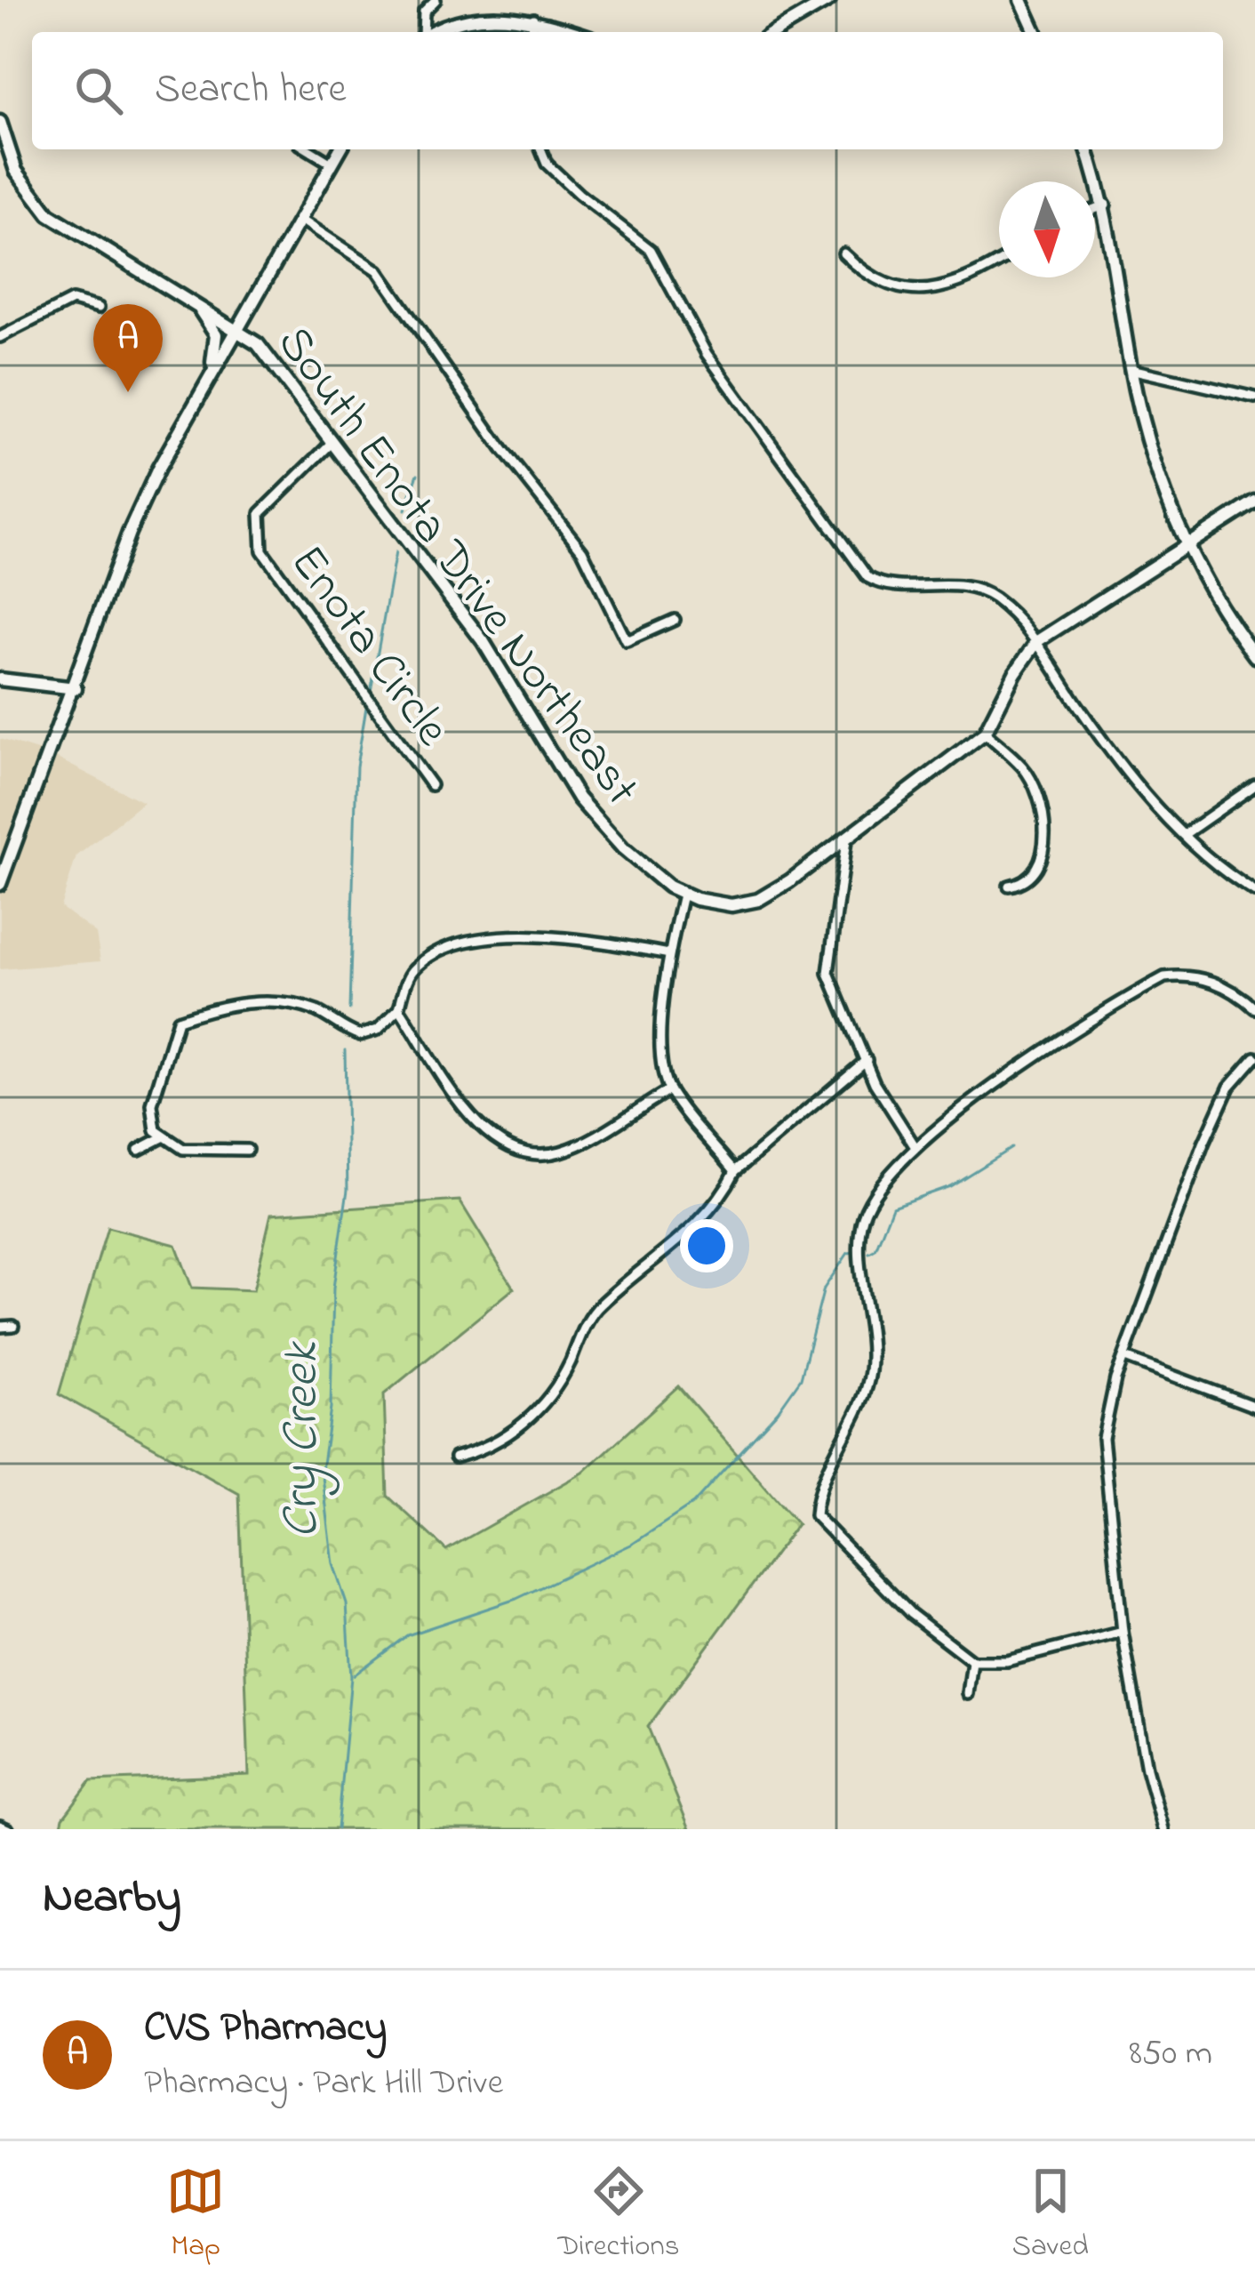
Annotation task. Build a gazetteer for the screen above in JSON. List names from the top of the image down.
{
  "streets": {
    "street": ["South Enota Drive Northeast", "Enota Circle"]
  },
  "crossings": [
    ["South Enota Drive Northeast", "Enota Circle"]
  ],
  "water": ["Cry Creek"],
  "north": "bottom",
  "page": {
    "search": "Search here",
    "pins": "A",
    "heading": "Nearby",
    "list": [
      {
        "mark": "A",
        "name": "CVS Pharmacy",
        "note": "Pharmacy · Park Hill Drive",
        "value": "850 m"
      }
    ],
    "nav": ["Map", "Directions", "Saved"]
  }
}
